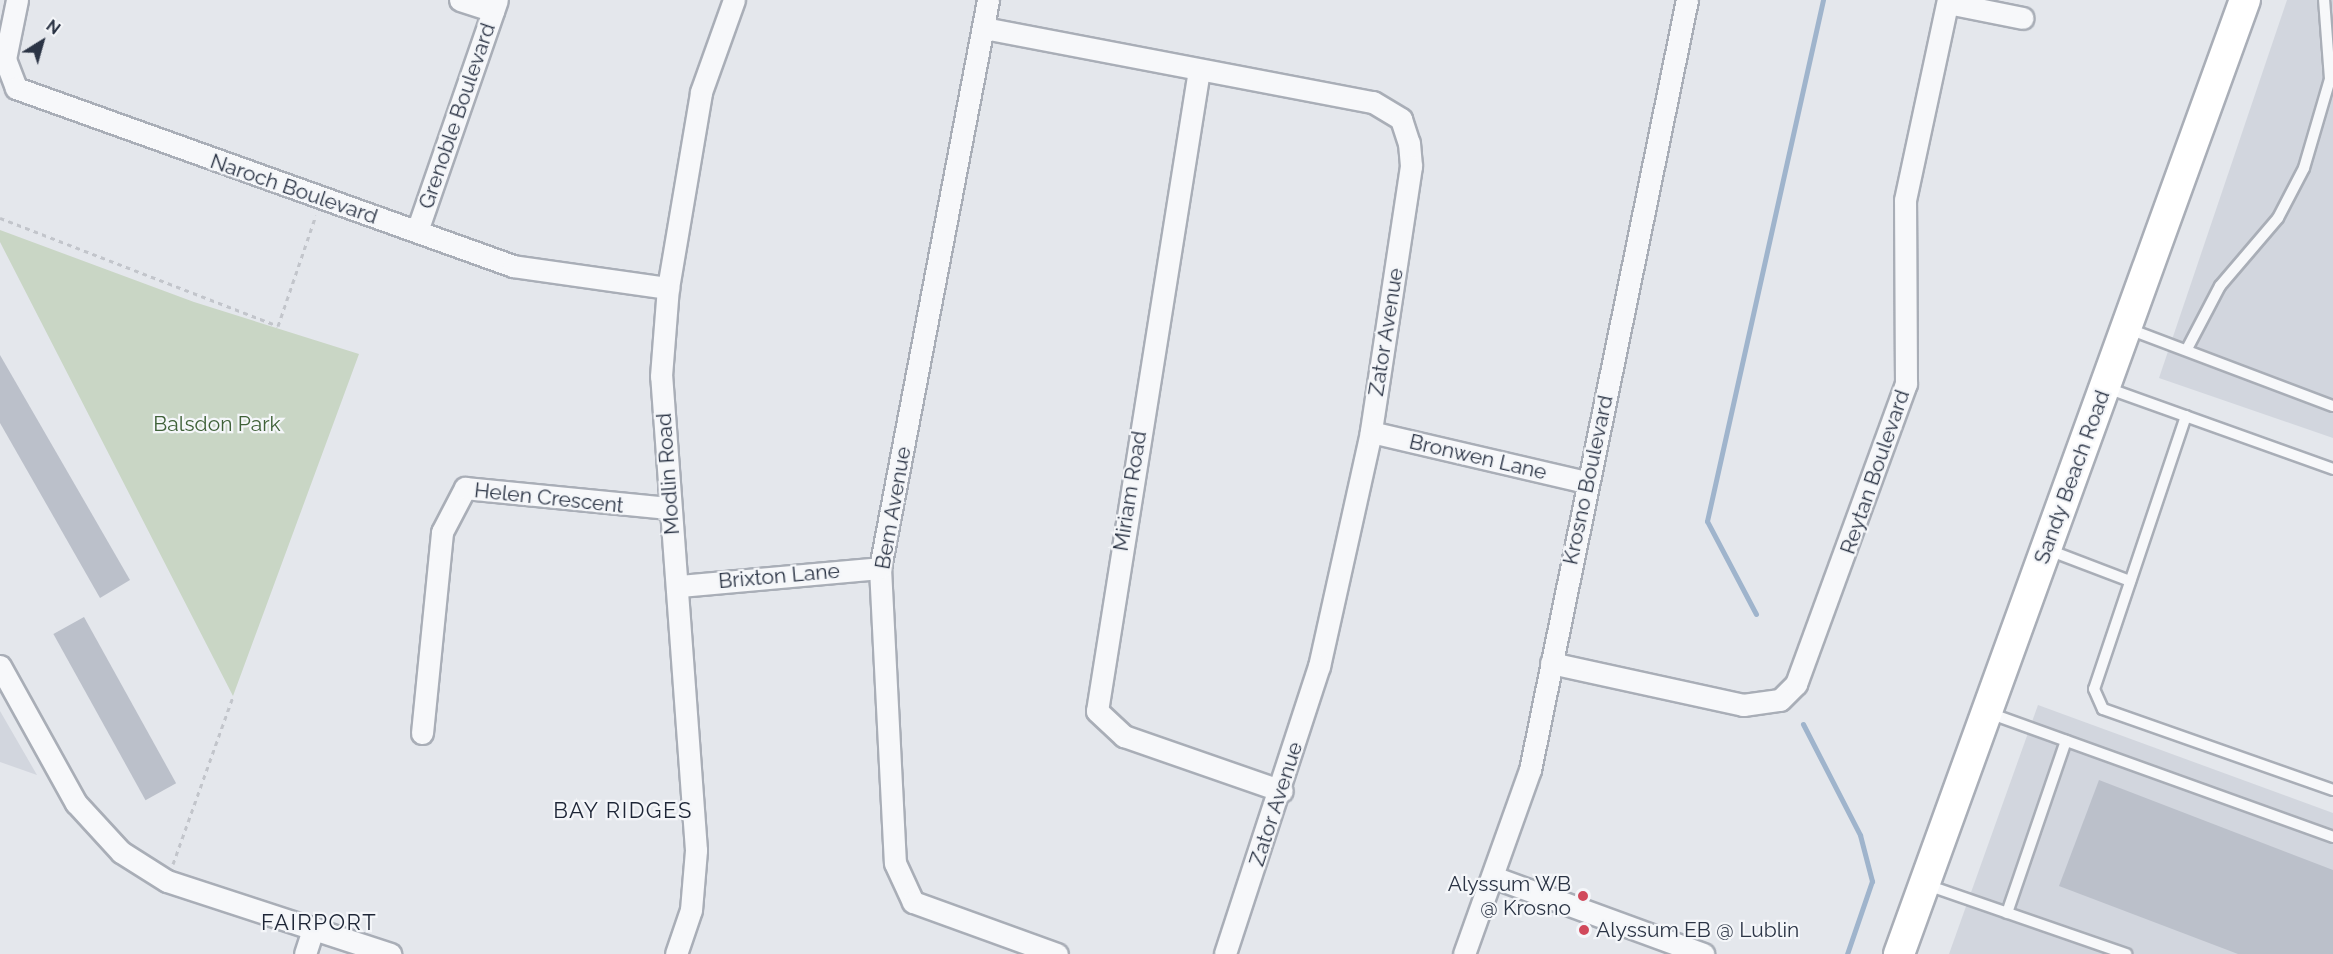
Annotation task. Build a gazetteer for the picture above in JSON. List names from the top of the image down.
{
  "streets": {
    "street": [
      "Grenoble Boulevard",
      "Naroch Boulevard",
      "Zator Avenue",
      "Bronwen Lane",
      "Reytan Boulevard",
      "Modlin Road",
      "Sandy Beach Road",
      "Krosno Boulevard",
      "Miriam Road",
      "Helen Crescent",
      "Bem Avenue",
      "Brixton Lane"
    ]
  },
  "crossings": [
    ["Grenoble Boulevard", "Naroch Boulevard"],
    ["Naroch Boulevard", "Modlin Road"],
    ["Zator Avenue", "Bronwen Lane"],
    ["Zator Avenue", "Miriam Road"],
    ["Zator Avenue", "Bem Avenue"],
    ["Bronwen Lane", "Krosno Boulevard"],
    ["Reytan Boulevard", "Krosno Boulevard"],
    ["Modlin Road", "Helen Crescent"],
    ["Modlin Road", "Brixton Lane"],
    ["Bem Avenue", "Brixton Lane"]
  ],
  "districts": ["BAY RIDGES", "FAIRPORT"],
  "parks": ["Balsdon Park"],
  "places": ["Alyssum WB @ Krosno", "Alyssum EB @ Lublin"],
  "north": "top right"
}
